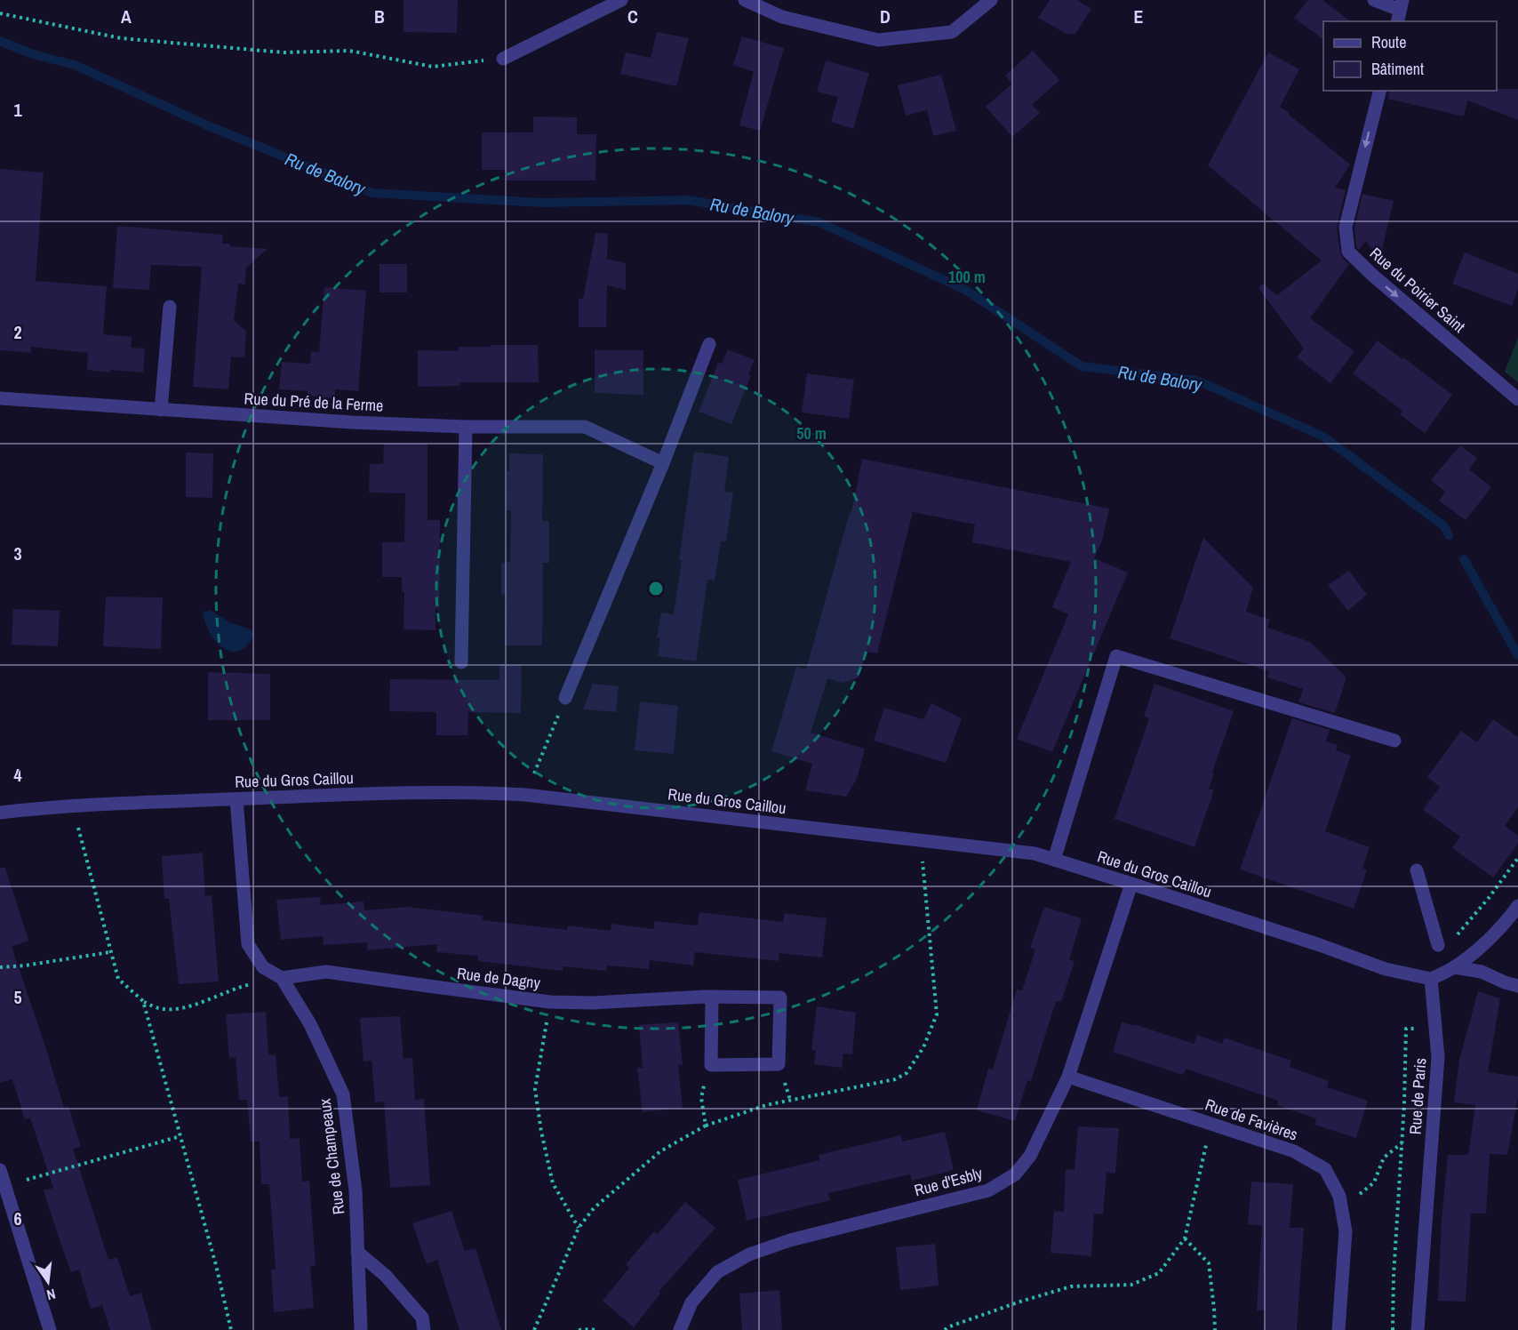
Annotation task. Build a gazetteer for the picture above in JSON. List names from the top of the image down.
{
  "streets": {
    "street": [
      "Rue du Poirier Saint",
      "Rue du Pré de la Ferme",
      "Rue du Gros Caillou",
      "Rue de Dagny",
      "Rue de Paris",
      "Rue de Favières",
      "Rue de Champeaux",
      "Rue d'Esbly"
    ]
  },
  "crossings": [
    ["Rue du Gros Caillou", "Rue de Paris"],
    ["Rue du Gros Caillou", "Rue de Champeaux"],
    ["Rue du Gros Caillou", "Rue d'Esbly"],
    ["Rue de Dagny", "Rue de Champeaux"],
    ["Rue de Favières", "Rue d'Esbly"]
  ],
  "one_way": ["Rue du Poirier Saint"],
  "water": ["Ru de Balory"],
  "legend": ["Route", "Bâtiment"],
  "north": "bottom",
  "grid": {
    "columns": [
      "A",
      "B",
      "C",
      "D",
      "E"
    ],
    "rows": [
      "1",
      "2",
      "3",
      "4",
      "5",
      "6"
    ]
  },
  "rings": ["100 m", "50 m"]
}
